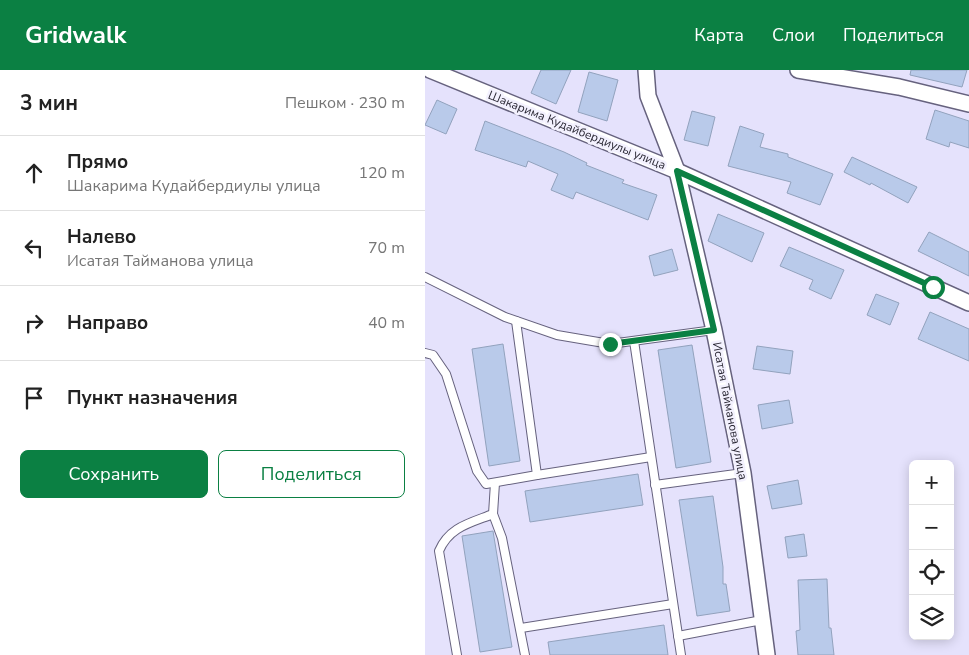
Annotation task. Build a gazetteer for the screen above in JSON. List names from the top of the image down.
{
  "streets": {
    "street": ["Шакарима Кудайбердиулы улица", "Исатая Тайманова улица"]
  },
  "crossings": [
    ["Шакарима Кудайбердиулы улица", "Исатая Тайманова улица"]
  ],
  "page": {
    "header": "Gridwalk",
    "nav": ["Карта", "Слои", "Поделиться"],
    "heading": ["3 мин", "Пешком · 230 m"],
    "list": [
      ["Прямо", "Шакарима Кудайбердиулы улица", "120 m"],
      ["Налево", "Исатая Тайманова улица", "70 m"],
      ["Направо", "40 m"],
      "Пункт назначения"
    ],
    "buttons": ["Сохранить", "Поделиться"],
    "map_buttons": ["+", "−"]
  }
}
